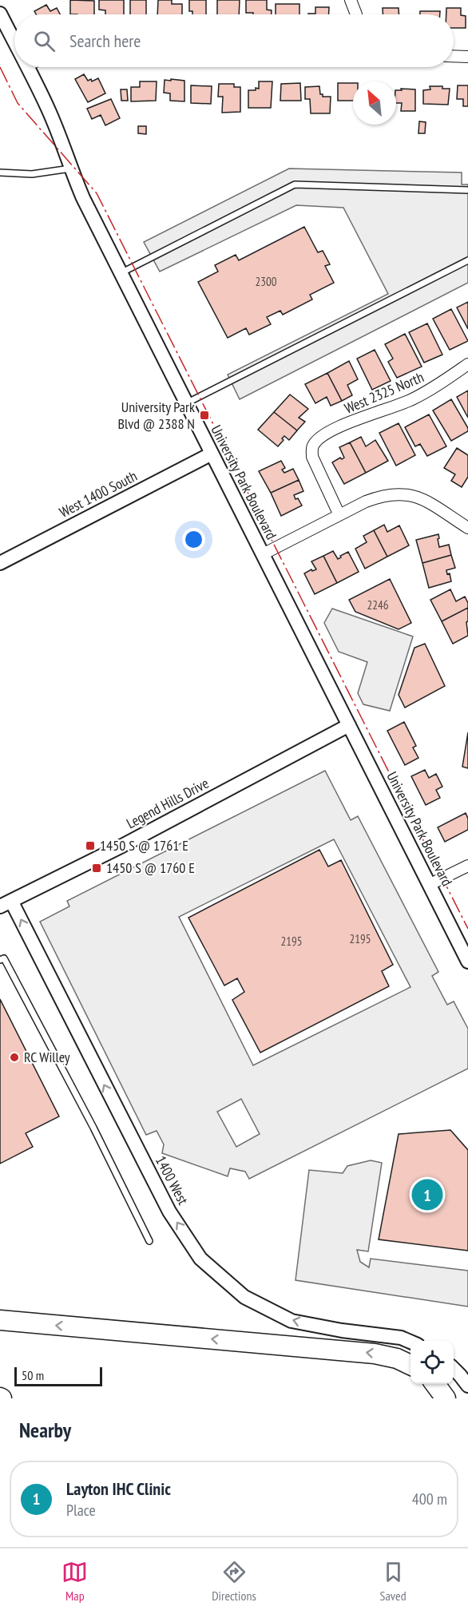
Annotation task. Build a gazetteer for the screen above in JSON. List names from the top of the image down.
{
  "streets": {
    "street": [
      "West 2325 North",
      "University Park Boulevard",
      "West 1400 South",
      "Legend Hills Drive",
      "1400 West"
    ]
  },
  "crossings": [
    ["University Park Boulevard", "West 1400 South"],
    ["University Park Boulevard", "Legend Hills Drive"],
    ["Legend Hills Drive", "1400 West"]
  ],
  "one_way": ["1400 West"],
  "places": {
    "transit": ["University Park Blvd @ 2388 N", "1450 S @ 1761 E", "1450 S @ 1760 E"],
    "other": ["RC Willey"]
  },
  "house_numbers": [
    "2300",
    "2246",
    "2195",
    "2195"
  ],
  "scale_bar": "50 m",
  "north": "top left",
  "page": {
    "search": "Search here",
    "pins": "1",
    "scale": "50 m",
    "heading": "Nearby",
    "list": [
      {
        "mark": "1",
        "name": "Layton IHC Clinic",
        "note": "Place",
        "value": "400 m"
      }
    ],
    "nav": ["Map", "Directions", "Saved"]
  }
}
